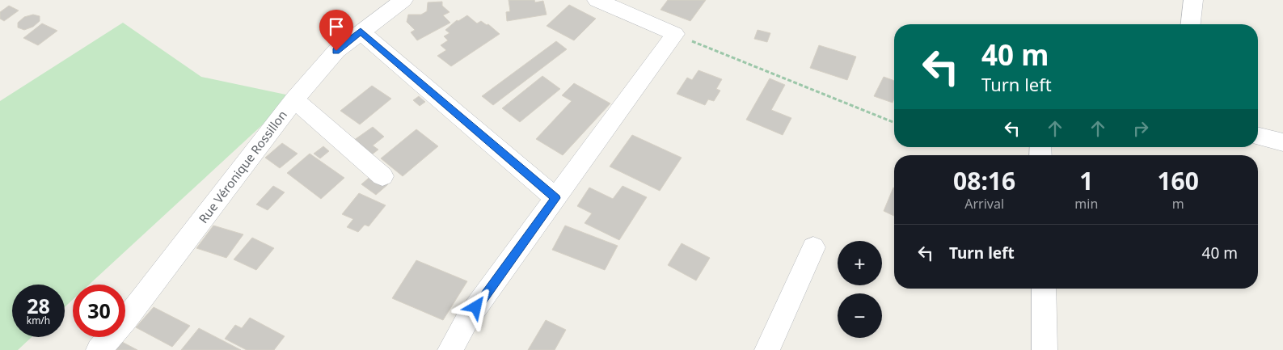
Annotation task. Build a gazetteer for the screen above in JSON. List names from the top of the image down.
{
  "streets": {
    "street": ["Rue Véronique Rossillon"]
  },
  "page": {
    "turn": ["40 m", "Turn left"],
    "eta": [
      "08:16",
      "Arrival",
      "1",
      "min",
      "160",
      "m"
    ],
    "list": [
      {
        "name": "Turn left",
        "value": "40 m"
      }
    ],
    "map_buttons": ["+", "−"],
    "speed": "28 km/h",
    "limit": "30"
  }
}
